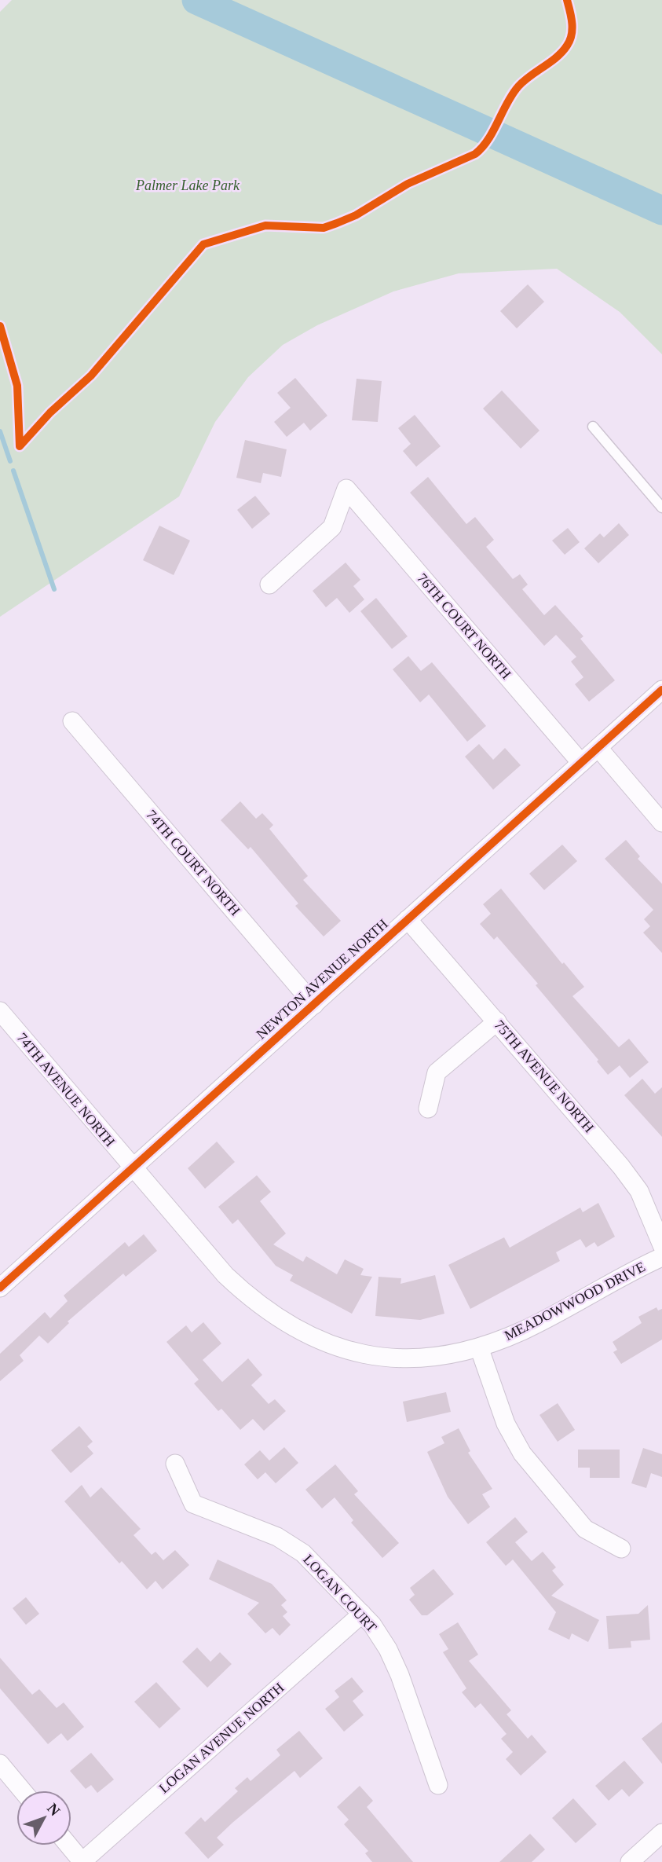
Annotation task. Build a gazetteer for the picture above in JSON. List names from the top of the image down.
{
  "streets": {
    "street": [
      "76TH COURT NORTH",
      "74TH COURT NORTH",
      "NEWTON AVENUE NORTH",
      "75TH AVENUE NORTH",
      "74TH AVENUE NORTH",
      "MEADOWWOOD DRIVE",
      "LOGAN COURT",
      "LOGAN AVENUE NORTH"
    ]
  },
  "crossings": [
    ["76TH COURT NORTH", "NEWTON AVENUE NORTH"],
    ["74TH COURT NORTH", "NEWTON AVENUE NORTH"],
    ["NEWTON AVENUE NORTH", "75TH AVENUE NORTH"],
    ["NEWTON AVENUE NORTH", "74TH AVENUE NORTH"],
    ["NEWTON AVENUE NORTH", "MEADOWWOOD DRIVE"],
    ["74TH AVENUE NORTH", "MEADOWWOOD DRIVE"],
    ["LOGAN COURT", "LOGAN AVENUE NORTH"]
  ],
  "parks": ["Palmer Lake Park"],
  "north": "top right"
}
